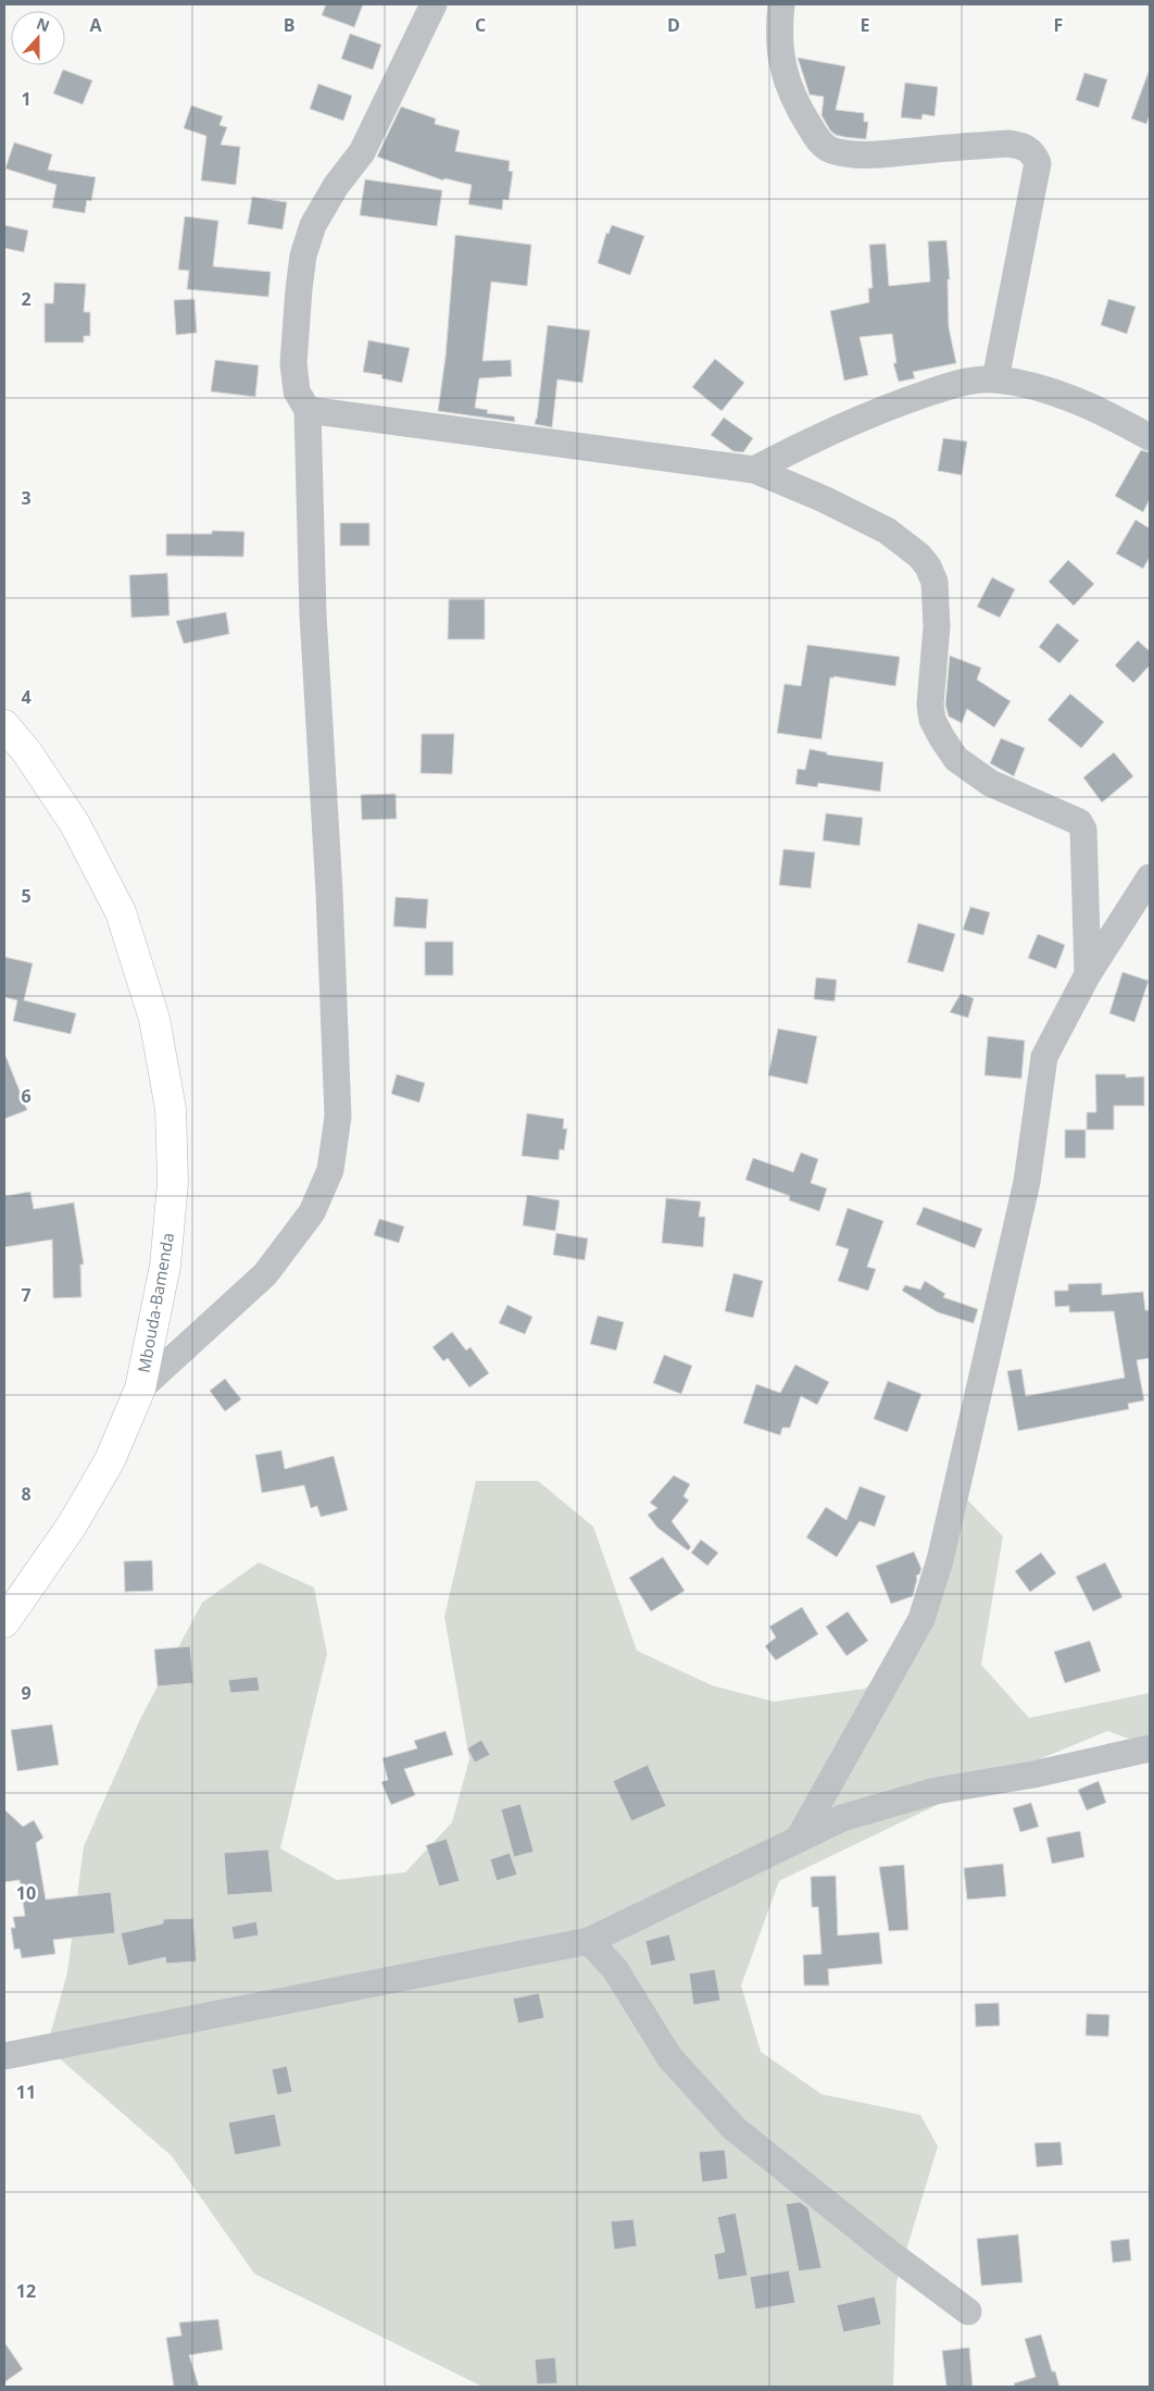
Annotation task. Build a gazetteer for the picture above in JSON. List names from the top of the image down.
{
  "streets": {
    "highway": ["Mbouda-Bamenda"]
  },
  "north": "top",
  "grid": {
    "columns": [
      "A",
      "B",
      "C",
      "D",
      "E",
      "F"
    ],
    "rows": [
      "1",
      "2",
      "3",
      "4",
      "5",
      "6",
      "7",
      "8",
      "9",
      "10",
      "11",
      "12"
    ]
  }
}
